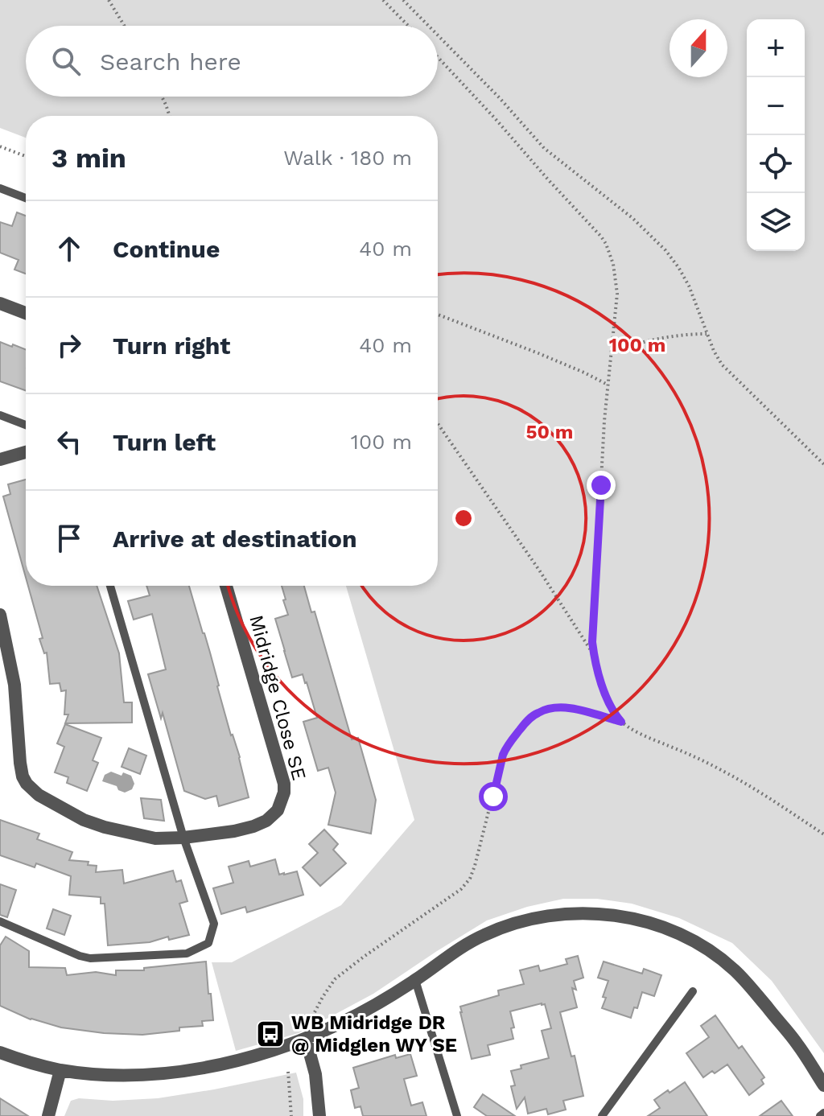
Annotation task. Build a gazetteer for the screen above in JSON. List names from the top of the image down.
{
  "streets": {
    "street": ["Midridge Close SE"]
  },
  "places": {
    "bus stop": ["WB Midridge DR @ Midglen WY SE"]
  },
  "north": "top",
  "page": {
    "map_buttons": ["+", "−"],
    "search": "Search here",
    "heading": ["3 min", "Walk · 180 m"],
    "list": [
      ["Continue", "40 m"],
      ["Turn right", "40 m"],
      ["Turn left", "100 m"],
      "Arrive at destination"
    ]
  },
  "rings": ["100 m", "50 m"]
}
